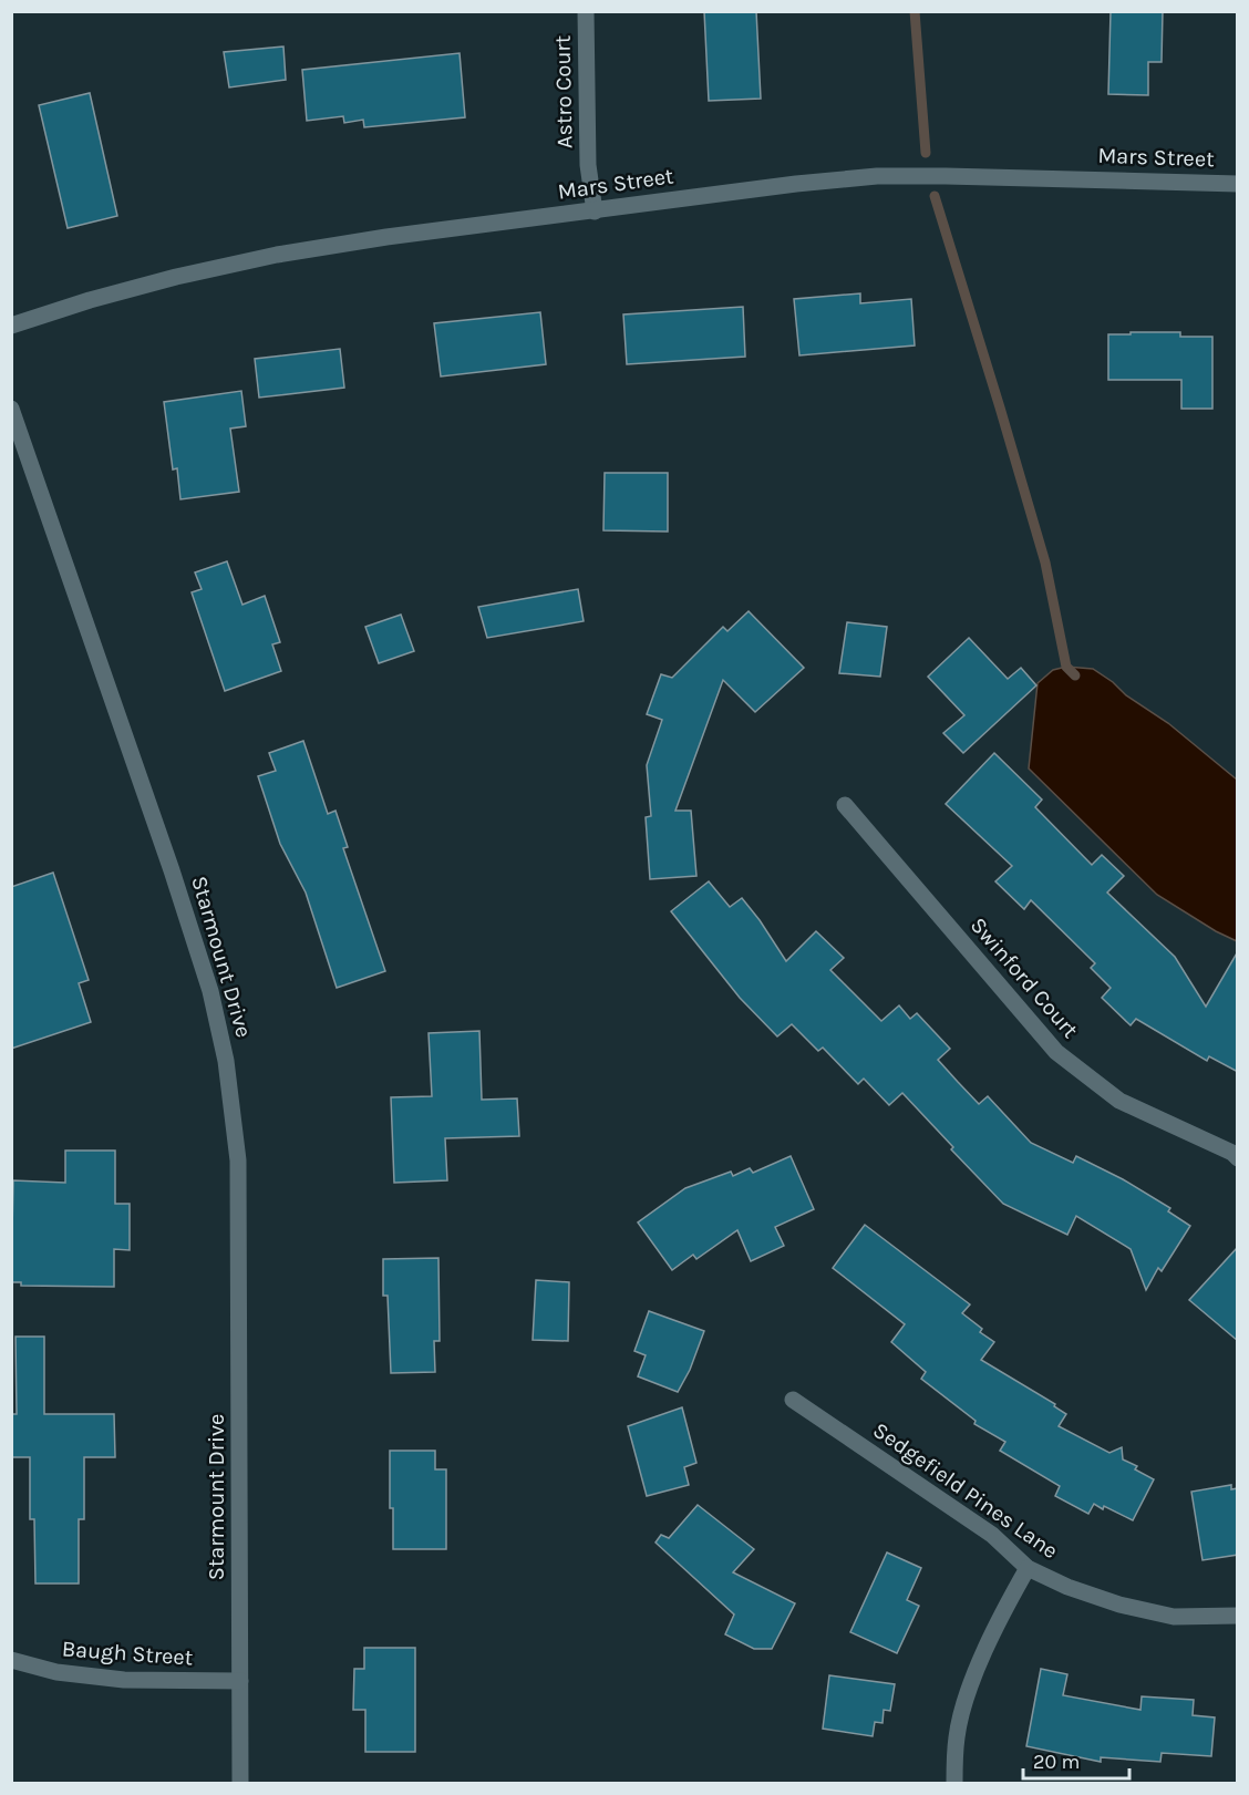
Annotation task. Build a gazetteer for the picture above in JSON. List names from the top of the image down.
{
  "streets": {
    "street": [
      "Astro Court",
      "Mars Street",
      "Starmount Drive",
      "Swinford Court",
      "Sedgefield Pines Lane",
      "Baugh Street"
    ]
  },
  "crossings": [
    ["Astro Court", "Mars Street"],
    ["Starmount Drive", "Baugh Street"]
  ],
  "scale_bar": "20 m"
}
